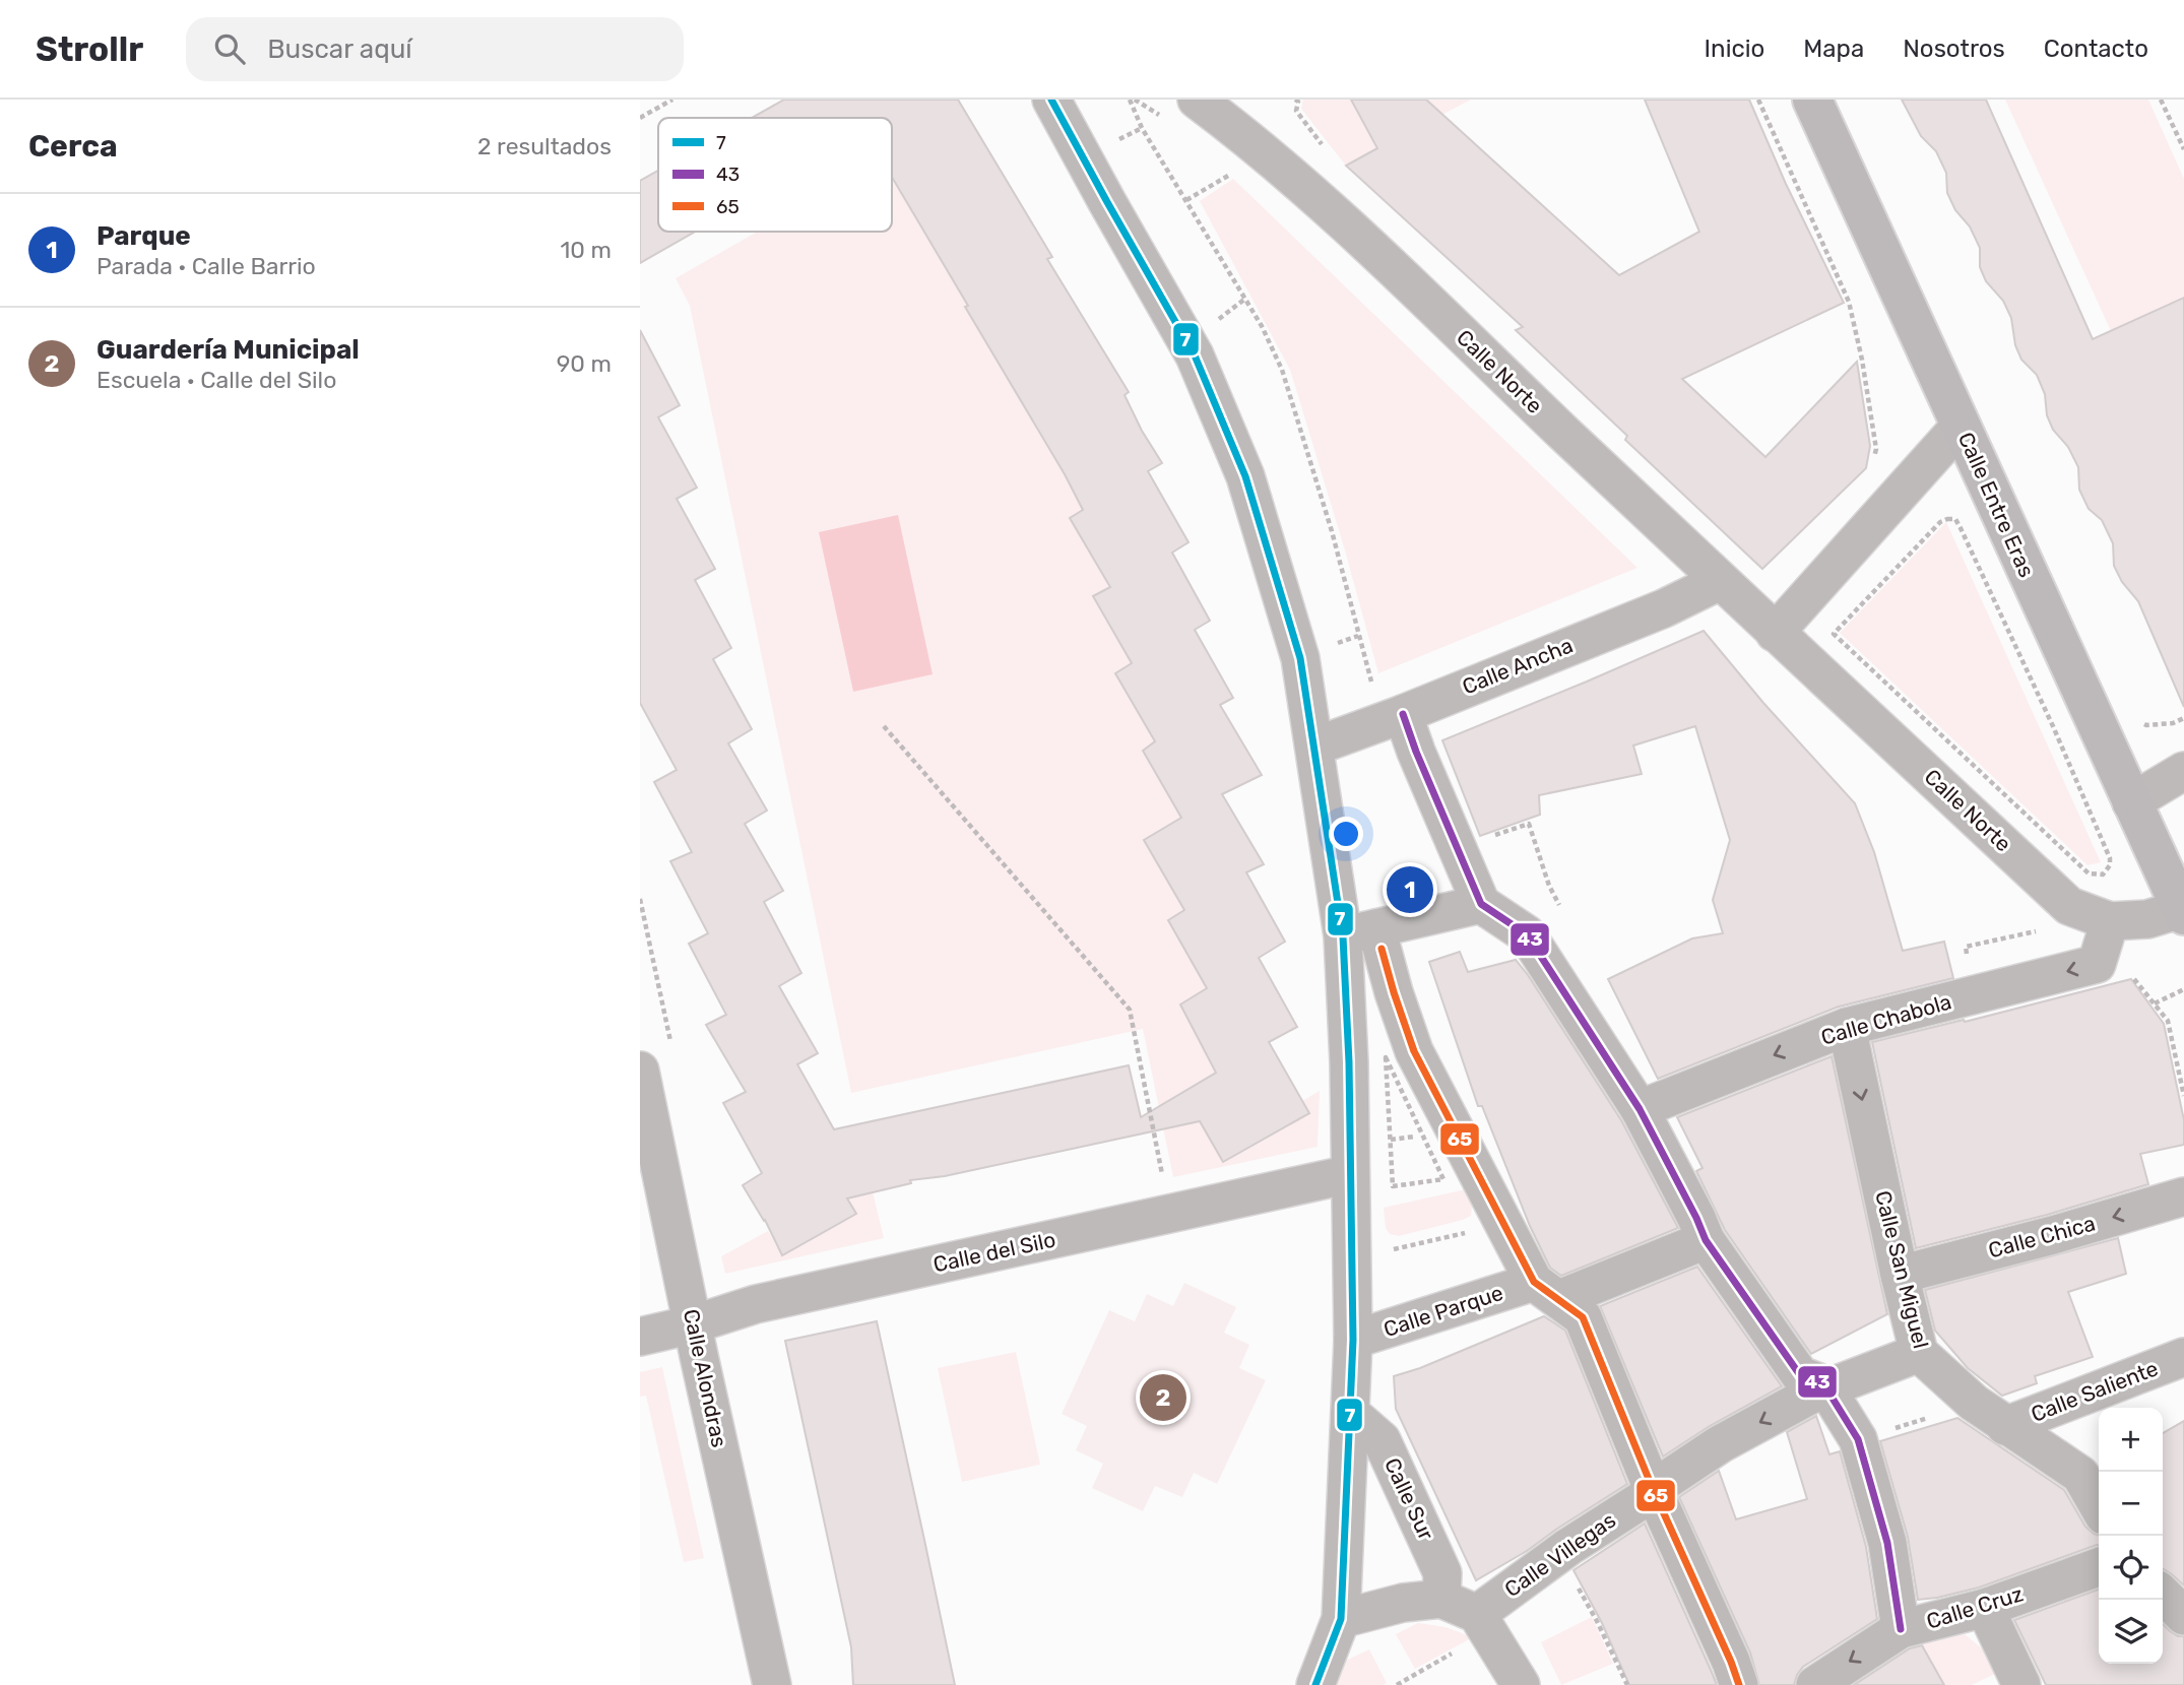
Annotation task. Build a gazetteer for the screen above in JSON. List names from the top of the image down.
{
  "streets": {
    "street": [
      "Calle Norte",
      "Calle Entre Eras",
      "Calle Ancha",
      "Calle Chabola",
      "Calle Chica",
      "Calle del Silo",
      "Calle San Miguel",
      "Calle Parque",
      "Calle Alondras",
      "Calle Saliente",
      "Calle Sur",
      "Calle Villegas",
      "Calle Cruz"
    ]
  },
  "crossings": [
    ["Calle Norte", "Calle Entre Eras"],
    ["Calle Norte", "Calle Ancha"],
    ["Calle Norte", "Calle Chabola"],
    ["Calle Chabola", "Calle San Miguel"],
    ["Calle Chica", "Calle San Miguel"],
    ["Calle del Silo", "Calle Alondras"],
    ["Calle San Miguel", "Calle Saliente"],
    ["Calle San Miguel", "Calle Villegas"]
  ],
  "one_way": ["Calle Chabola", "Calle Chica", "Calle Villegas"],
  "lines": ["transit line 7", "transit line 43", "transit line 65"],
  "legend": ["7", "43", "65"],
  "page": {
    "header": "Strollr",
    "search": "Buscar aquí",
    "nav": [
      "Inicio",
      "Mapa",
      "Nosotros",
      "Contacto"
    ],
    "heading": ["Cerca", "2 resultados"],
    "list": [
      {
        "mark": "1",
        "name": "Parque",
        "note": "Parada · Calle Barrio",
        "value": "10 m"
      },
      {
        "mark": "2",
        "name": "Guardería Municipal",
        "note": "Escuela · Calle del Silo",
        "value": "90 m"
      }
    ],
    "pins": ["1", "2"],
    "map_buttons": ["+", "−"]
  }
}
